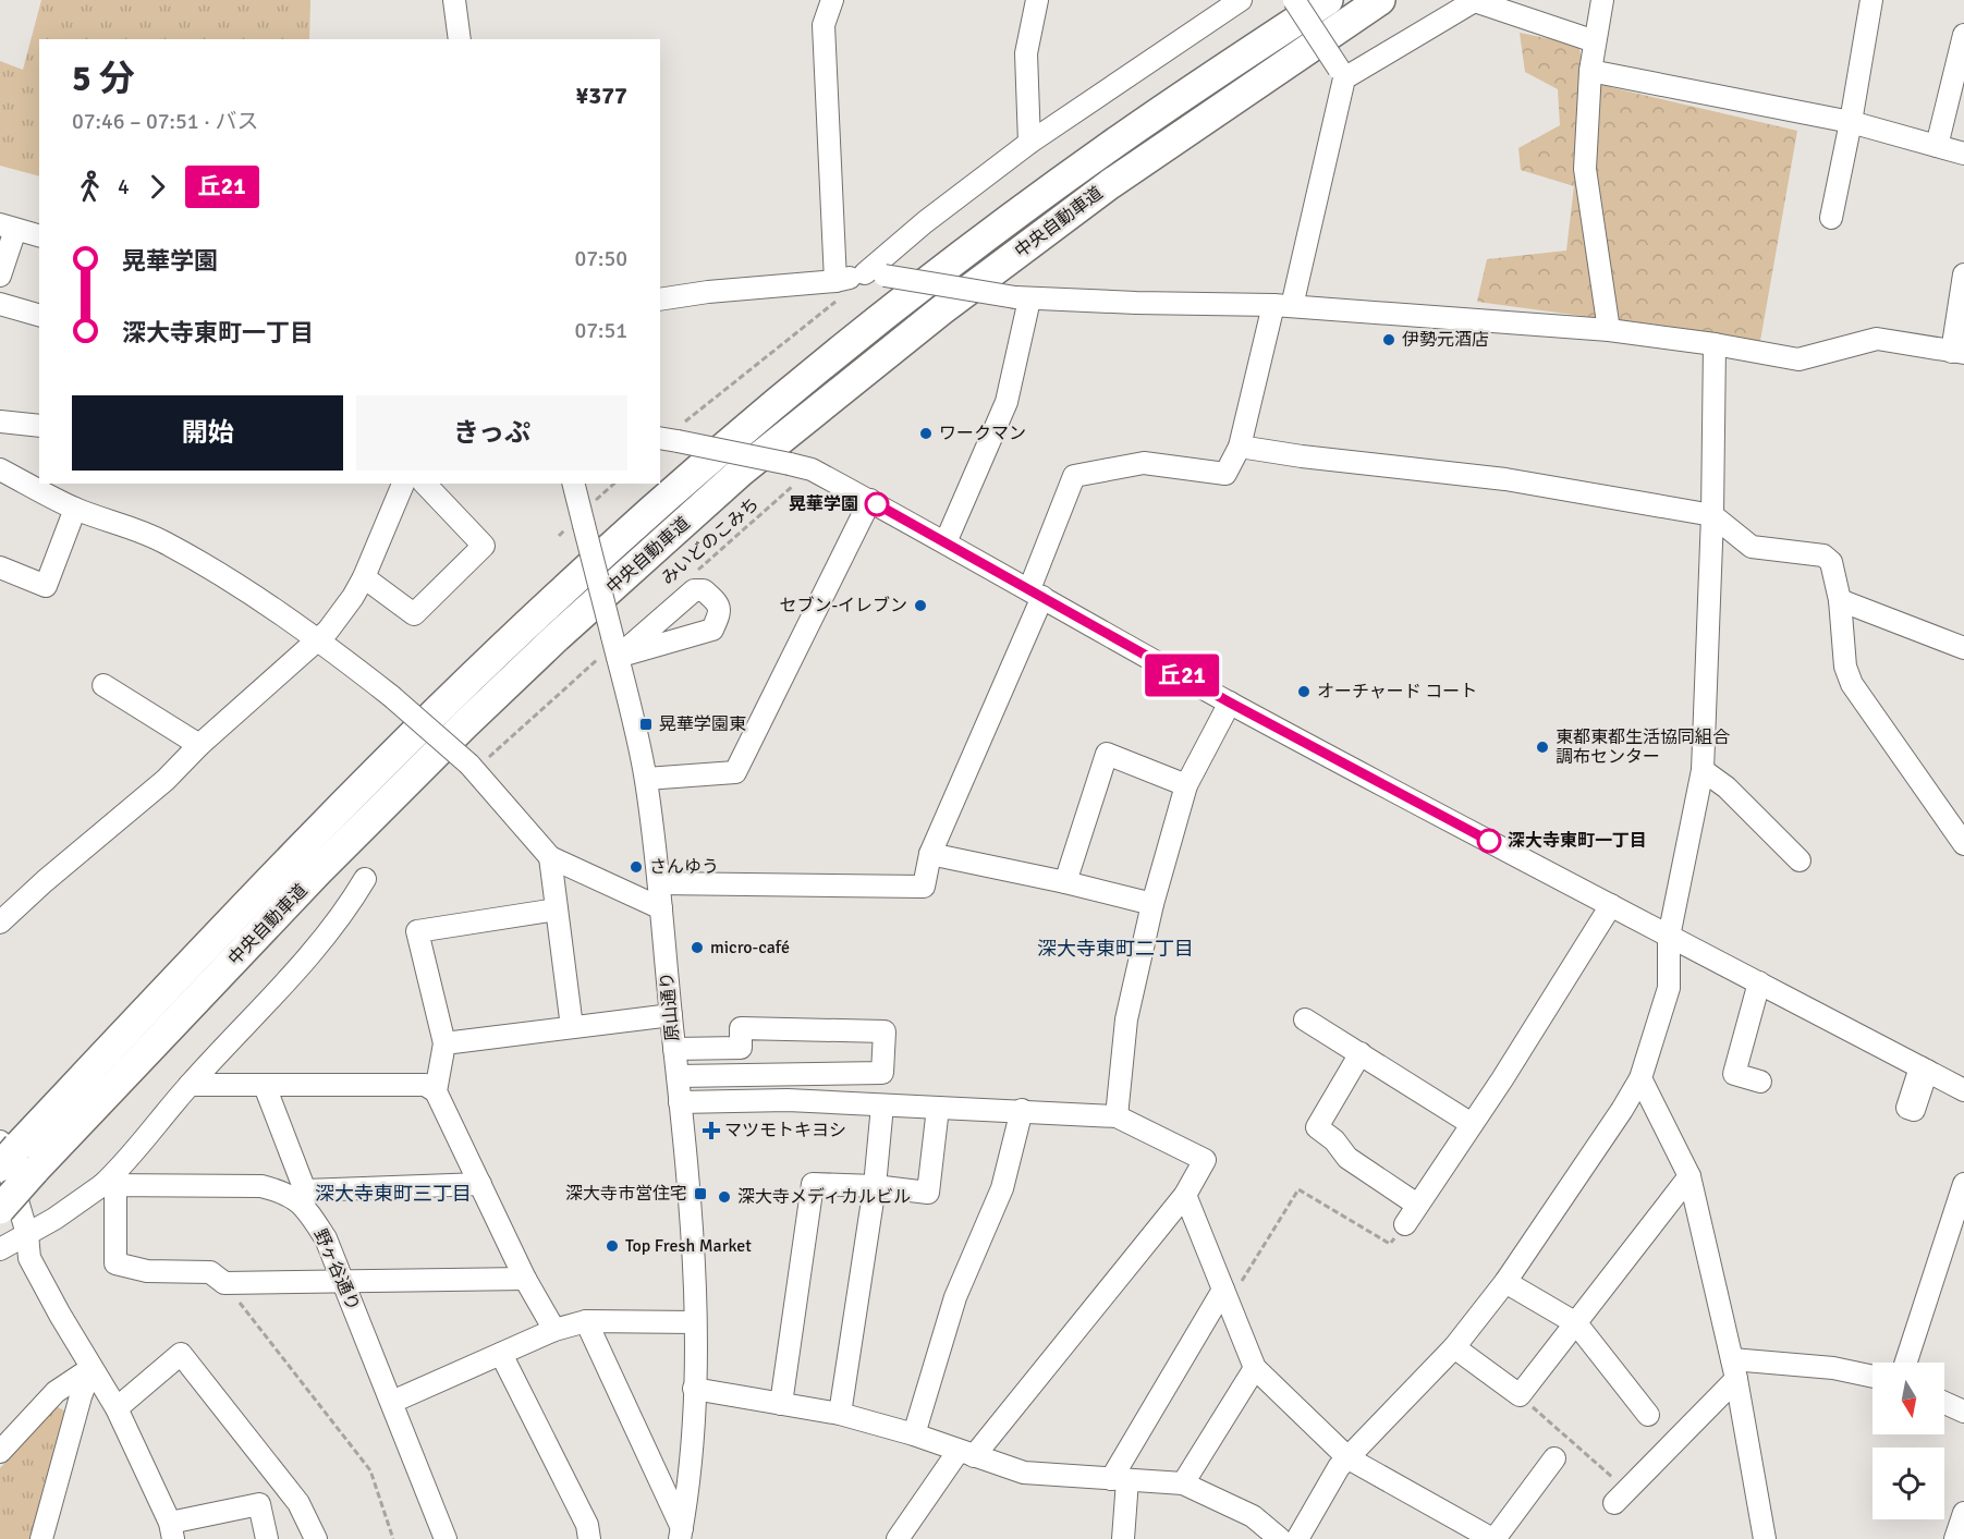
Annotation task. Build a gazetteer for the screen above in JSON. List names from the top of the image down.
{
  "streets": {
    "highway": ["中央自動車道"],
    "street": ["原山通り", "野ヶ谷通り"],
    "path": ["みいどのこみち"]
  },
  "districts": ["深大寺東町二丁目", "深大寺東町三丁目"],
  "places": {
    "other": [
      "伊勢元酒店",
      "ワークマン",
      "晃華学園",
      "セブン-イレブン",
      "オーチャード コート",
      "東都東都生活協同組合 調布センター",
      "深大寺東町一丁目",
      "さんゆう",
      "micro-café",
      "深大寺メディカルビル",
      "Top Fresh Market"
    ],
    "transit": ["晃華学園東", "深大寺市営住宅"],
    "health": ["マツモトキヨシ"]
  },
  "lines": ["bus line 丘21"],
  "north": "bottom",
  "page": {
    "on_map": "丘21",
    "heading": ["5 分", "07:46 – 07:51 · バス", "¥377"],
    "legs": ["4", "丘21"],
    "list": [
      {
        "name": "晃華学園",
        "value": "07:50"
      },
      {
        "name": "深大寺東町一丁目",
        "value": "07:51"
      }
    ],
    "buttons": ["開始", "きっぷ"]
  }
}
